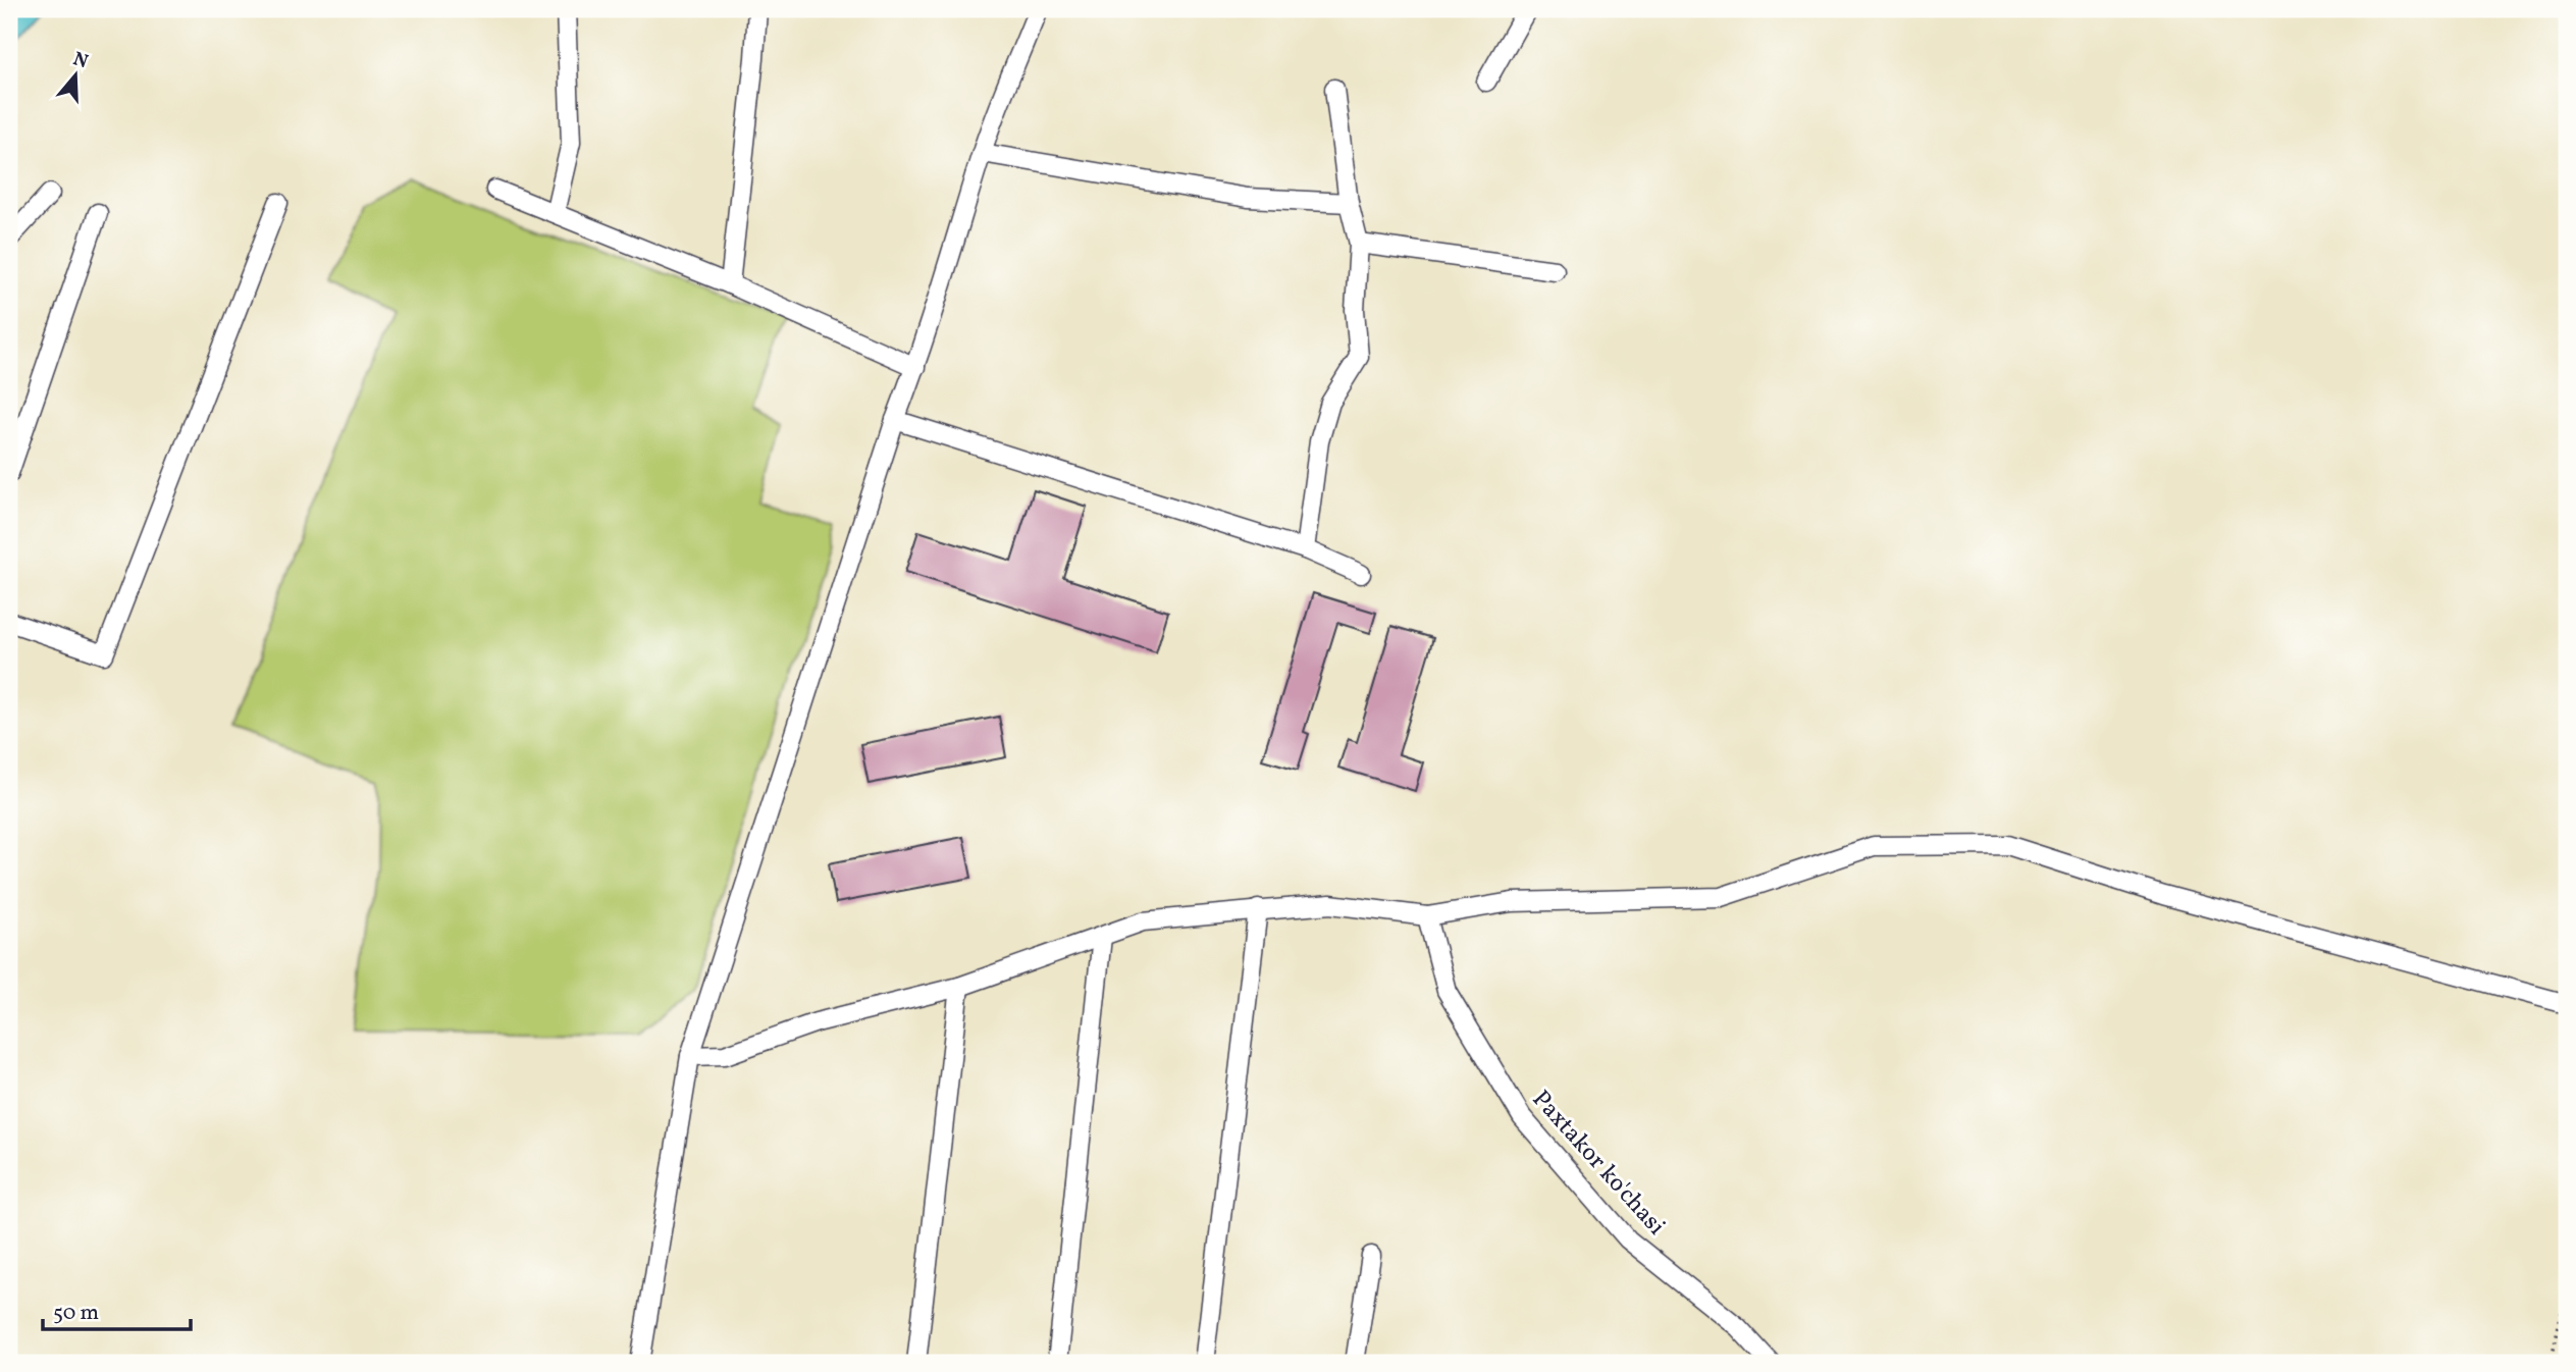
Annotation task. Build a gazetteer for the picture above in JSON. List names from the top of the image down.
{
  "streets": {
    "street": ["Paxtakor ko'chasi"]
  },
  "scale_bar": "50 m",
  "north": "top"
}
